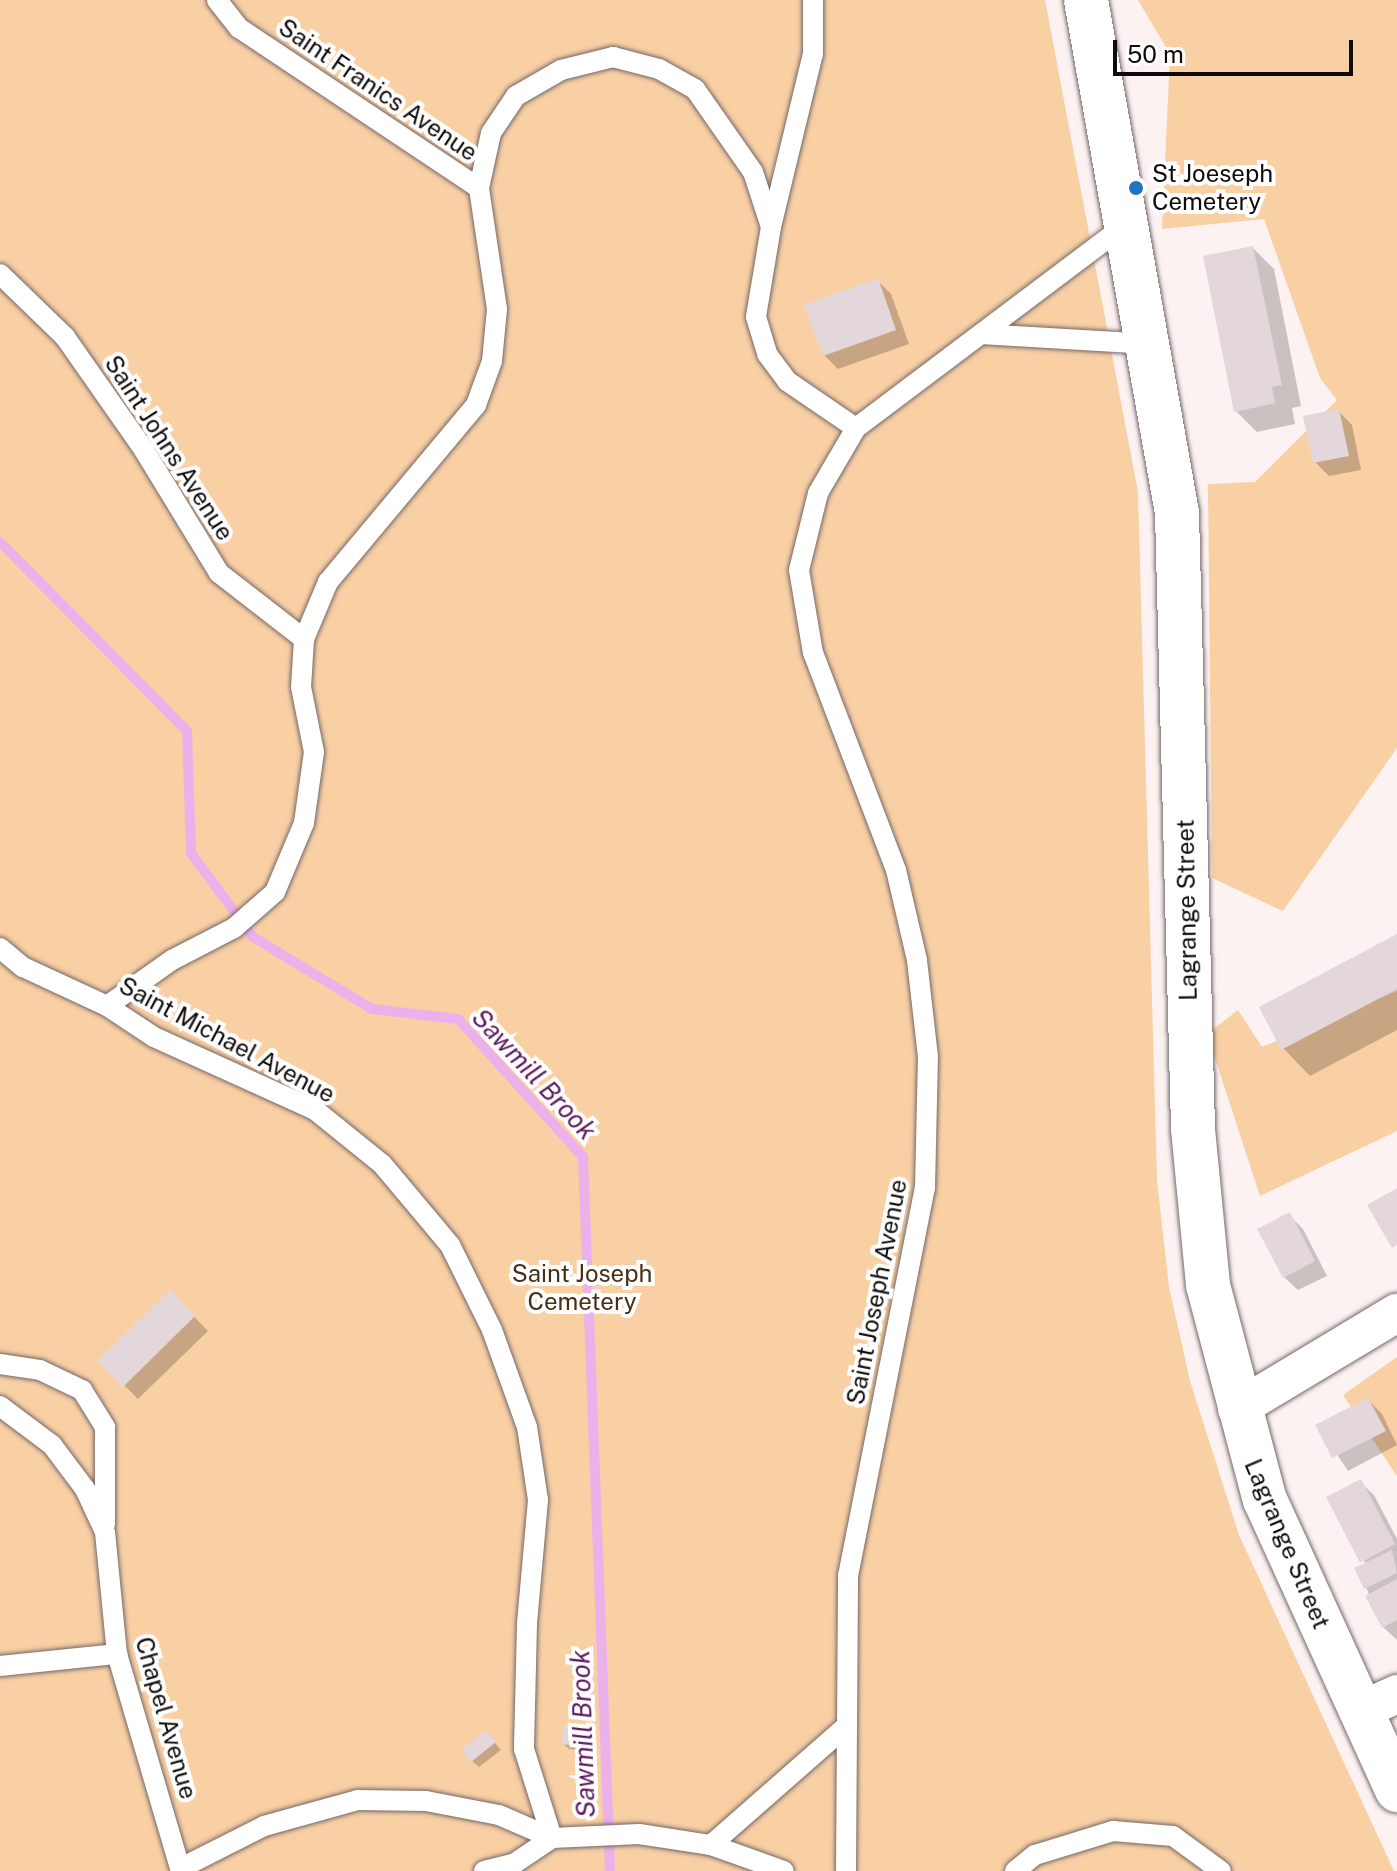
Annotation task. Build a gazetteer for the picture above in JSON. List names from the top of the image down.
{
  "streets": {
    "main road": ["Lagrange Street"],
    "lane": [
      "Saint Franics Avenue",
      "Saint Johns Avenue",
      "Saint Michael Avenue",
      "Saint Joseph Avenue",
      "Chapel Avenue"
    ]
  },
  "crossings": [
    ["Saint Franics Avenue", "Saint Johns Avenue"],
    ["Saint Franics Avenue", "Saint Michael Avenue"],
    ["Saint Franics Avenue", "Saint Joseph Avenue"],
    ["Lagrange Street", "Saint Joseph Avenue"]
  ],
  "water": ["Sawmill Brook"],
  "parks": ["Saint Joseph Cemetery"],
  "places": ["St Joeseph Cemetery"],
  "scale_bar": "50 m"
}
